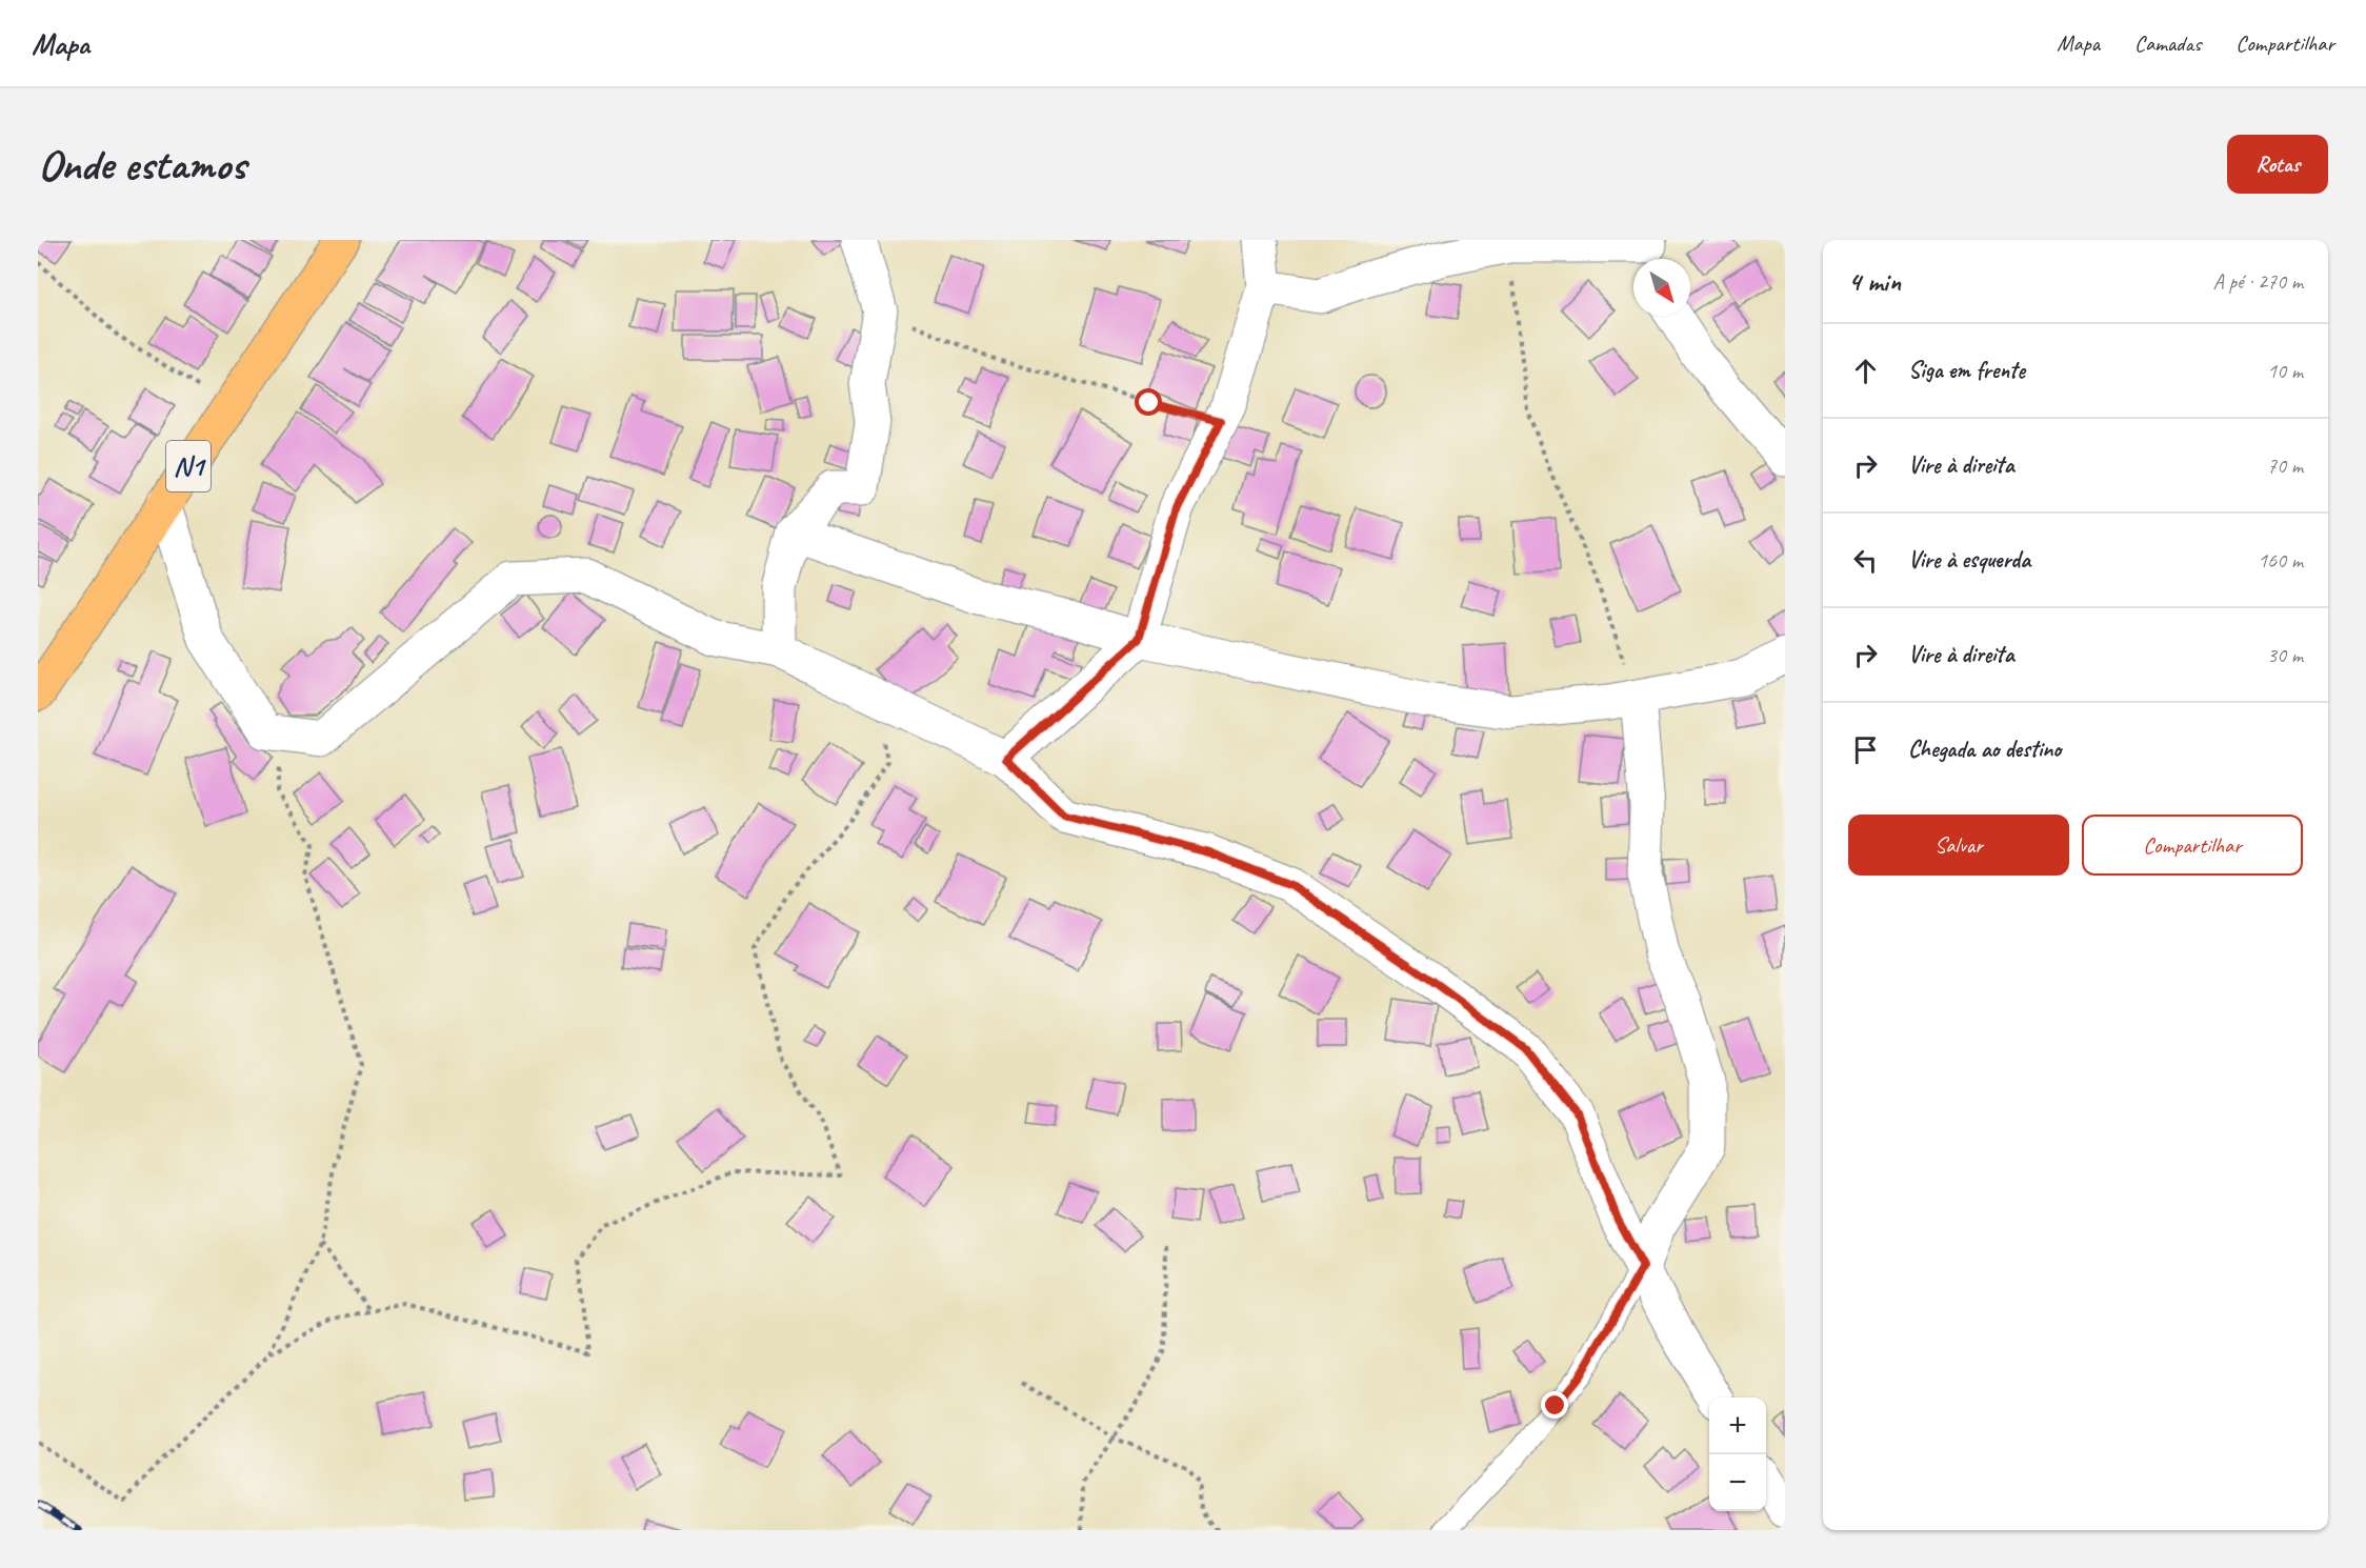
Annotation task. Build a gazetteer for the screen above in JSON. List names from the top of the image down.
{
  "streets": {
    "highway": ["N1"]
  },
  "north": "bottom right",
  "page": {
    "header": "Mapa",
    "nav": ["Mapa", "Camadas", "Compartilhar"],
    "buttons": [
      "Rotas",
      ["Salvar", "Compartilhar"]
    ],
    "title": "Onde estamos",
    "heading": ["4 min", "A pé · 270 m"],
    "list": [
      ["Siga em frente", "10 m"],
      ["Vire à direita", "70 m"],
      ["Vire à esquerda", "160 m"],
      ["Vire à direita", "30 m"],
      "Chegada ao destino"
    ],
    "map_buttons": ["+", "−"]
  }
}
